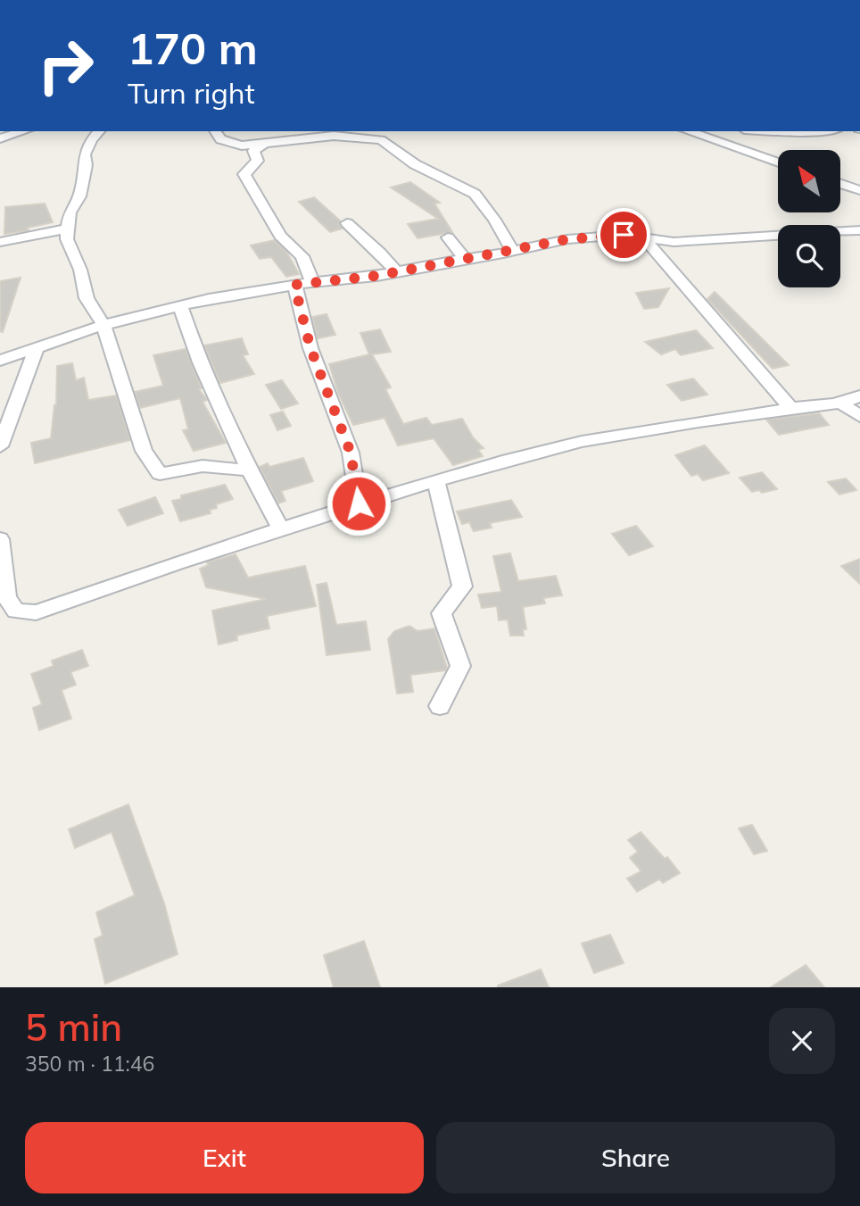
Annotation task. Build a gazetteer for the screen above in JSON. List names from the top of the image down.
{
  "north": "top left",
  "page": {
    "turn": ["170 m", "Turn right"],
    "heading": ["5 min", "350 m · 11:46"],
    "buttons": ["Exit", "Share"]
  }
}
